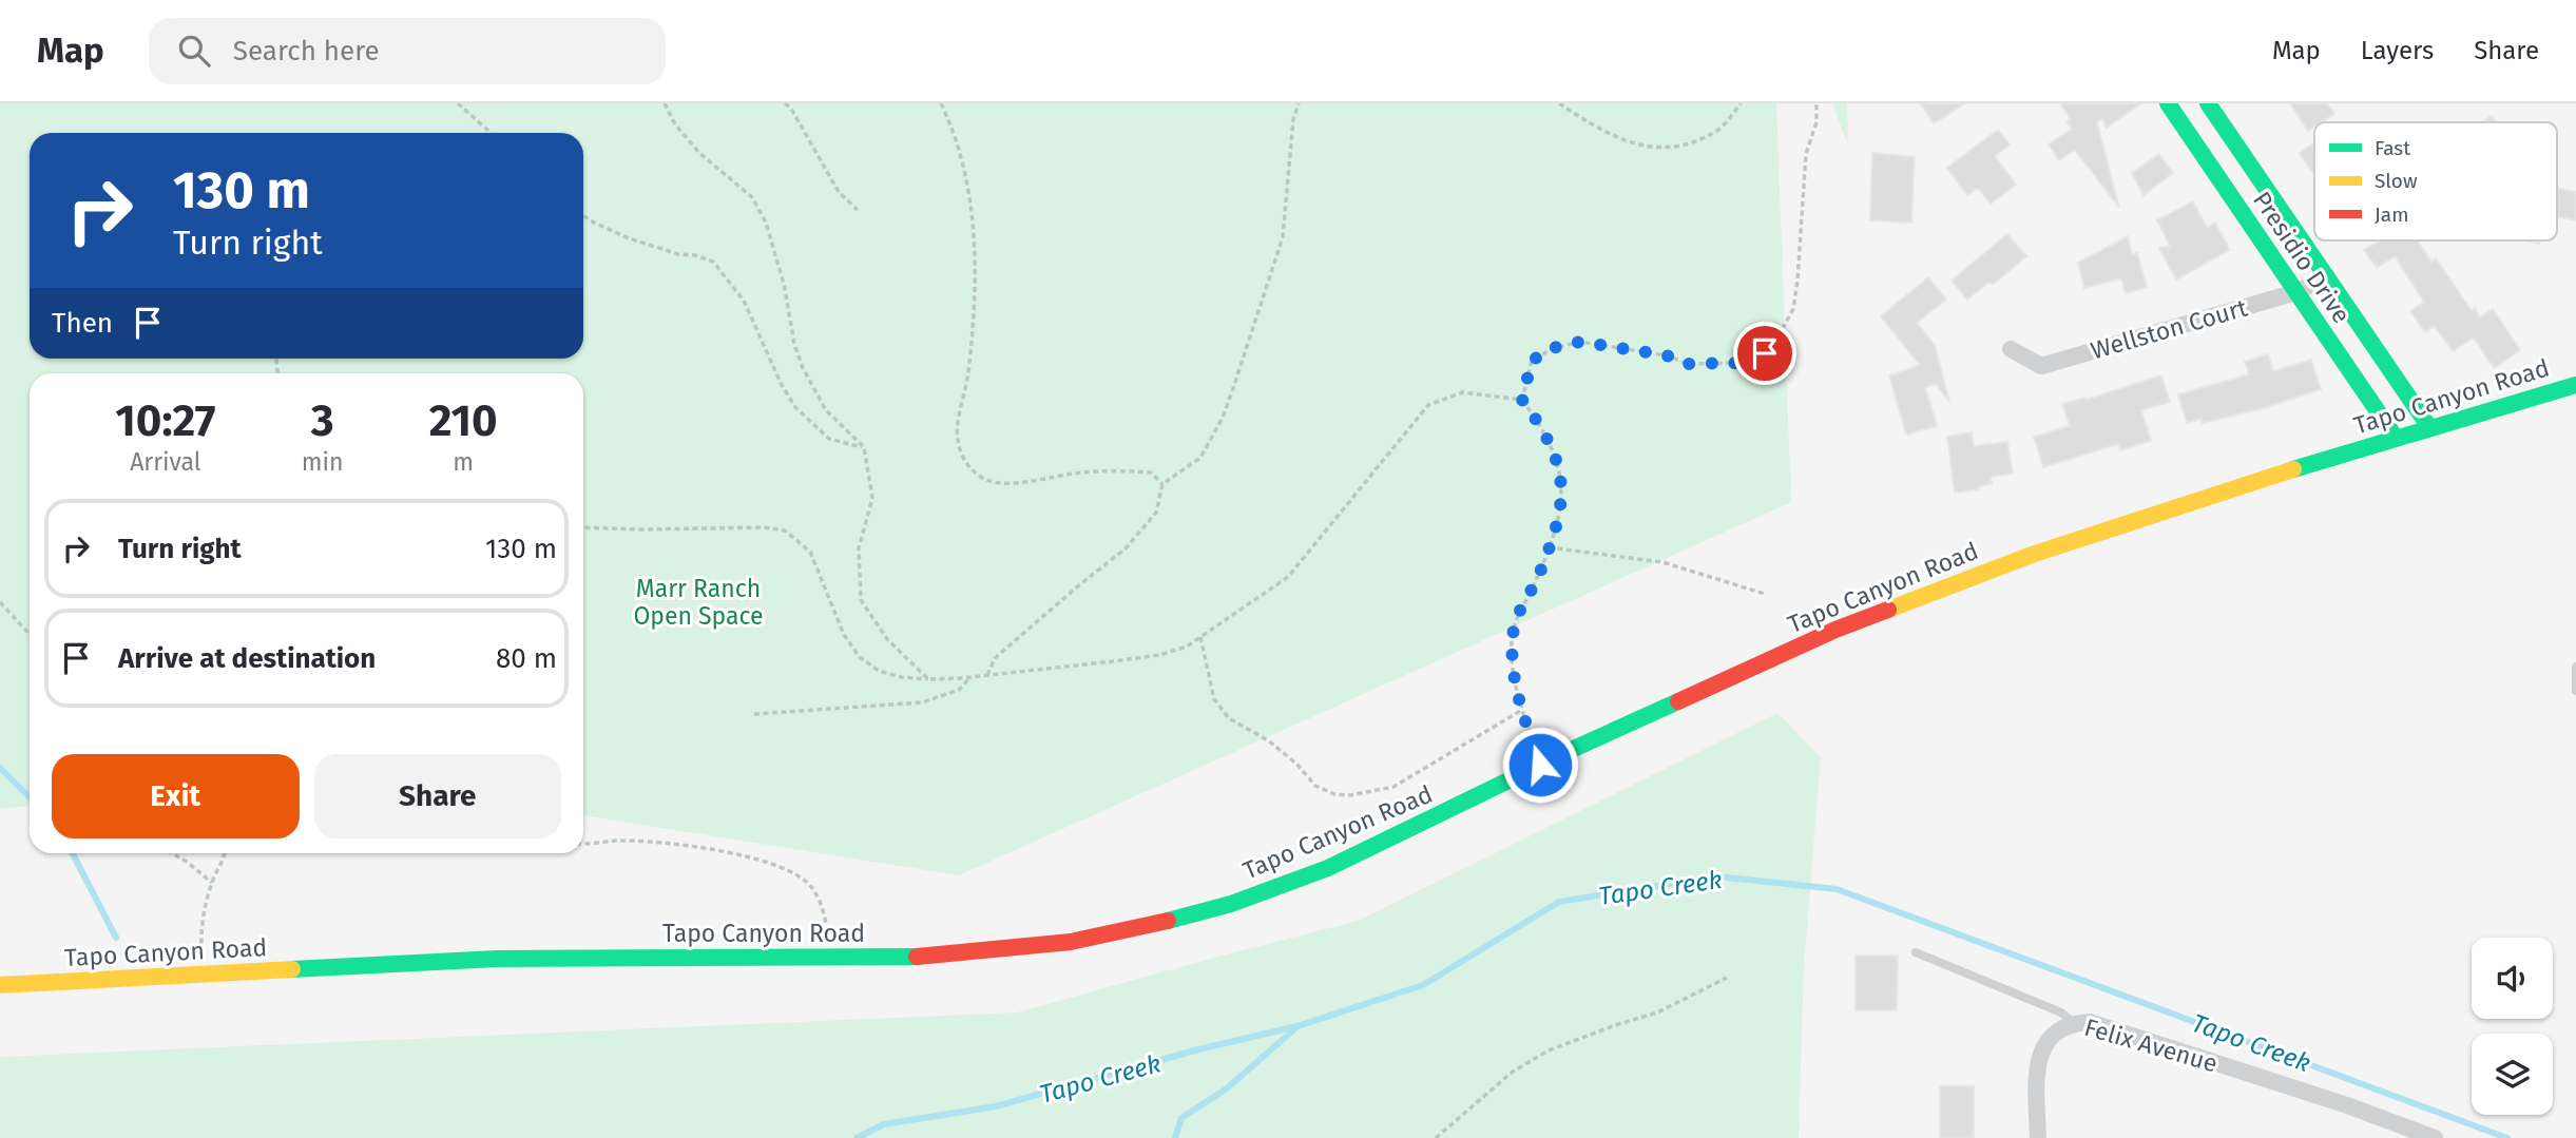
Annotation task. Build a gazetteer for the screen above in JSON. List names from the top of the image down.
{
  "streets": {
    "main road": ["Presidio Drive", "Tapo Canyon Road"],
    "street": ["Wellston Court", "Felix Avenue"]
  },
  "crossings": [
    ["Presidio Drive", "Wellston Court"],
    ["Presidio Drive", "Tapo Canyon Road"]
  ],
  "water": ["Tapo Creek"],
  "parks": ["Marr Ranch Open Space"],
  "legend": ["Fast", "Slow", "Jam"],
  "page": {
    "header": "Map",
    "search": "Search here",
    "nav": ["Map", "Layers", "Share"],
    "turn": ["130 m", "Turn right"],
    "then": "Then",
    "eta": [
      "10:27",
      "Arrival",
      "3",
      "min",
      "210",
      "m"
    ],
    "list": [
      {
        "name": "Turn right",
        "value": "130 m"
      },
      {
        "name": "Arrive at destination",
        "value": "80 m"
      }
    ],
    "buttons": ["Exit", "Share"]
  }
}
